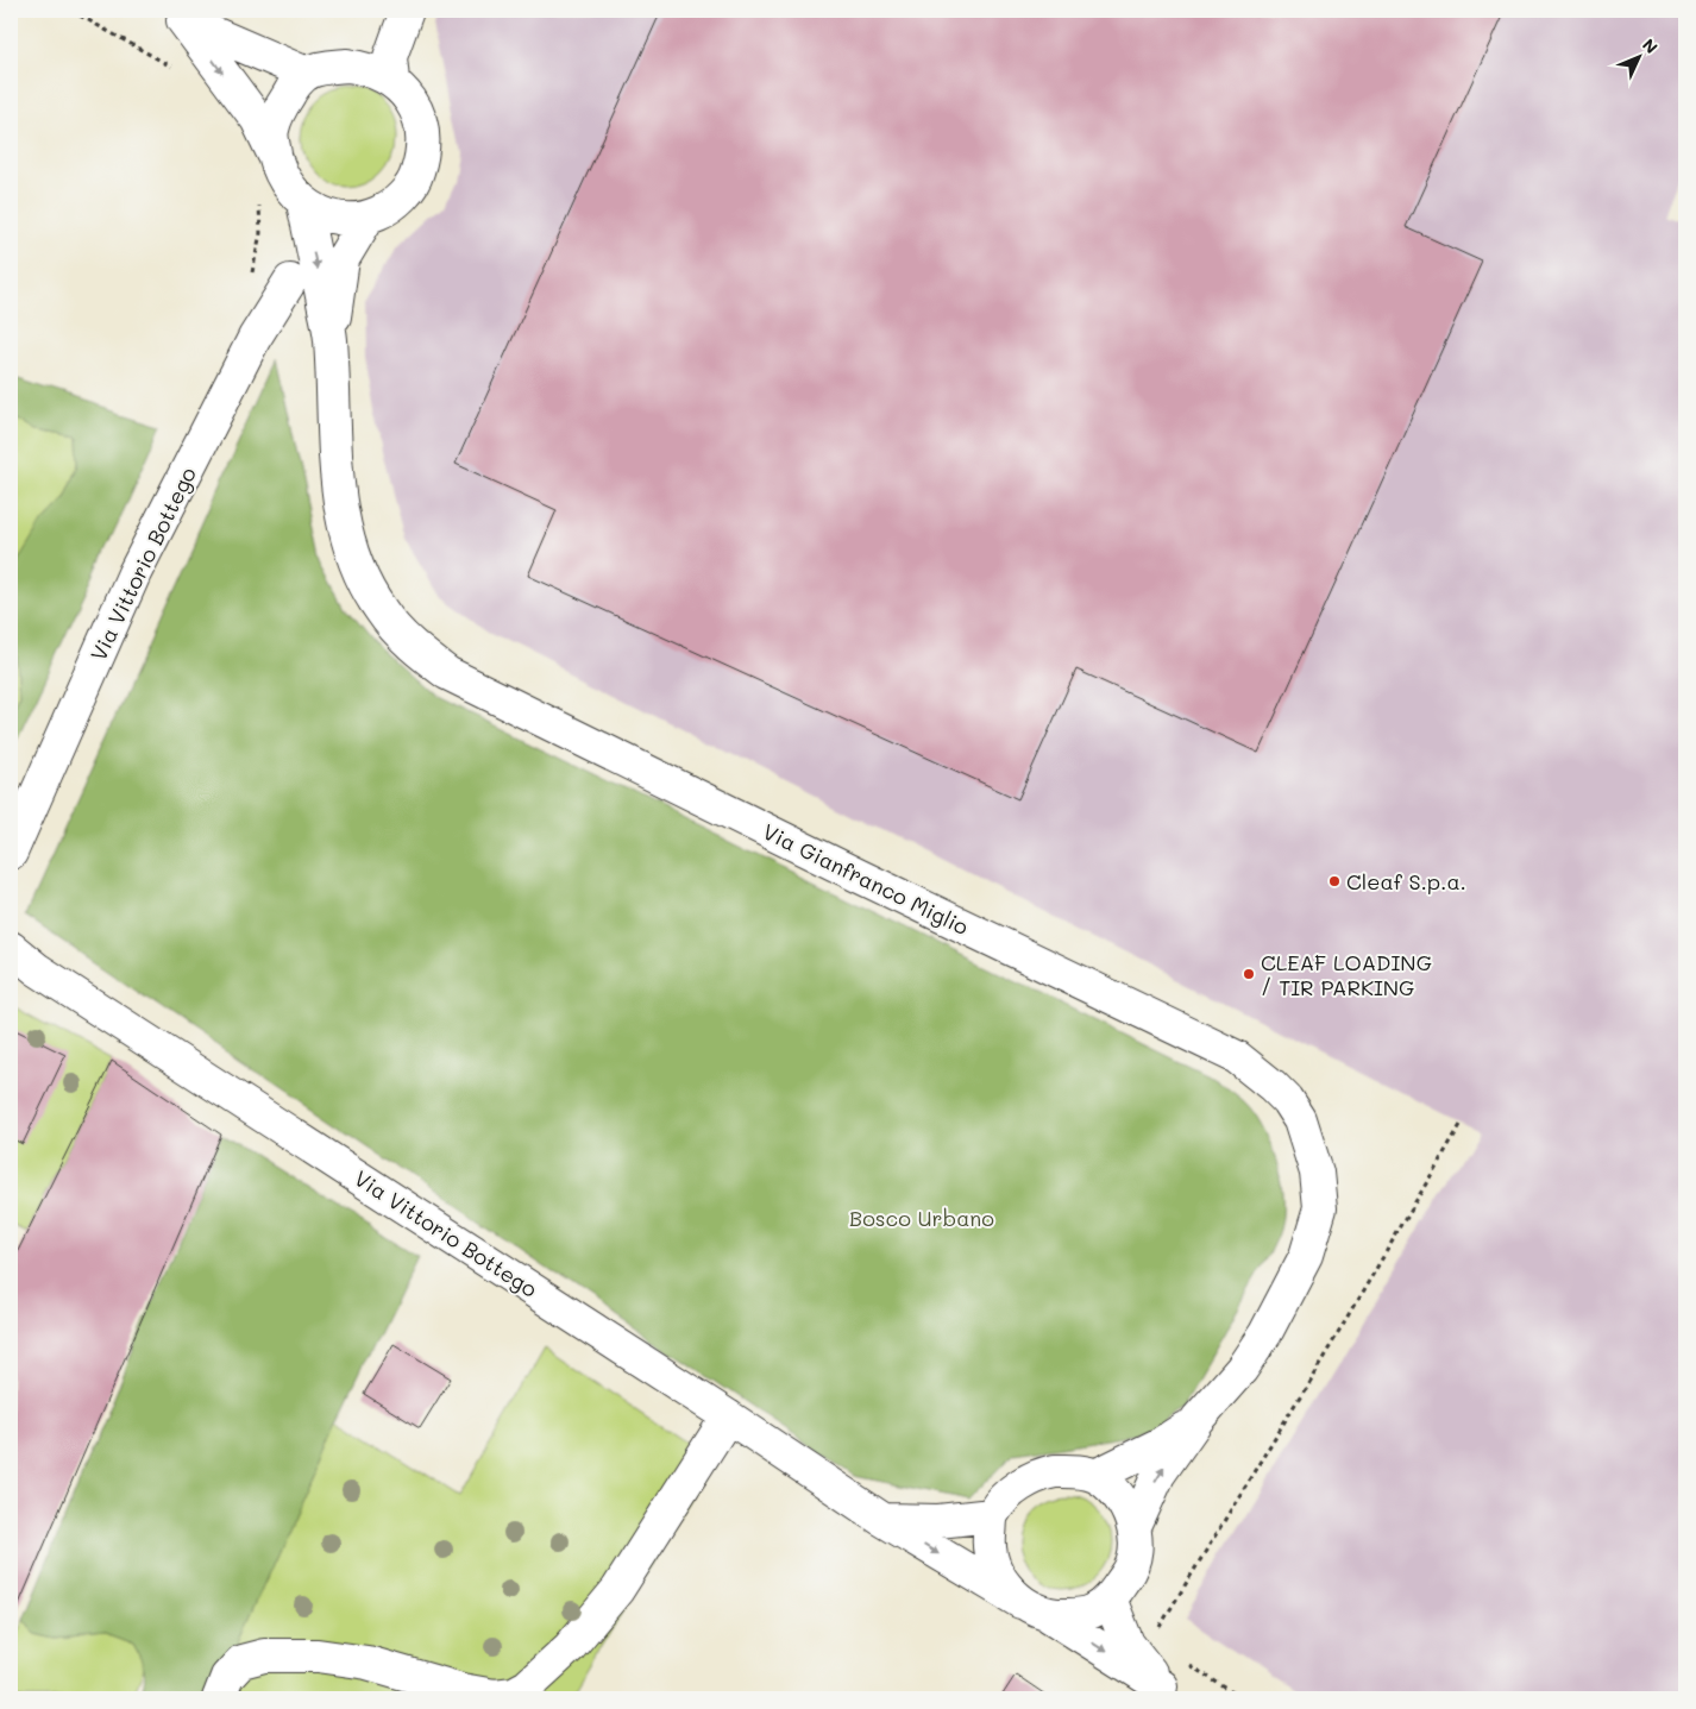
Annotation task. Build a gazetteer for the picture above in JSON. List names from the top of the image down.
{
  "streets": {
    "street": ["Via Vittorio Bottego", "Via Gianfranco Miglio"]
  },
  "crossings": [
    ["Via Vittorio Bottego", "Via Gianfranco Miglio"]
  ],
  "parks": ["Bosco Urbano"],
  "places": ["Cleaf S.p.a.", "CLEAF LOADING / TIR PARKING"],
  "north": "top right"
}
